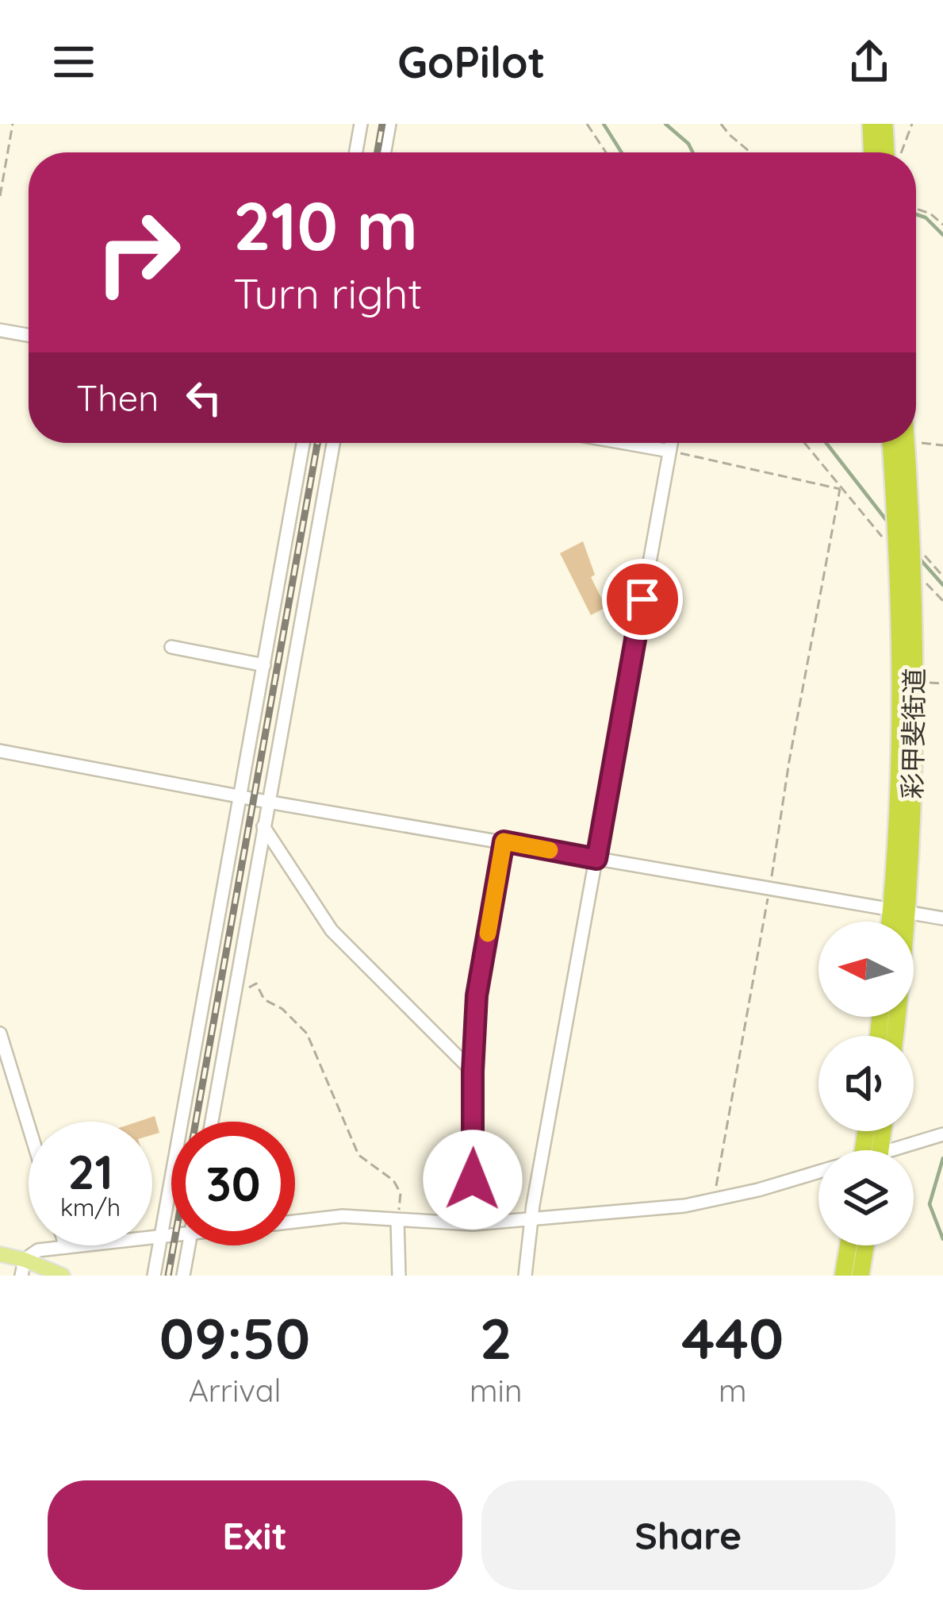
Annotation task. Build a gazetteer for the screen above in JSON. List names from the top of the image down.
{
  "streets": {
    "highway": ["彩甲斐街道"]
  },
  "north": "left",
  "page": {
    "header": "GoPilot",
    "turn": ["210 m", "Turn right"],
    "then": "Then",
    "speed": "21 km/h",
    "limit": "30",
    "eta": [
      "09:50",
      "Arrival",
      "2",
      "min",
      "440",
      "m"
    ],
    "buttons": ["Exit", "Share"]
  }
}
